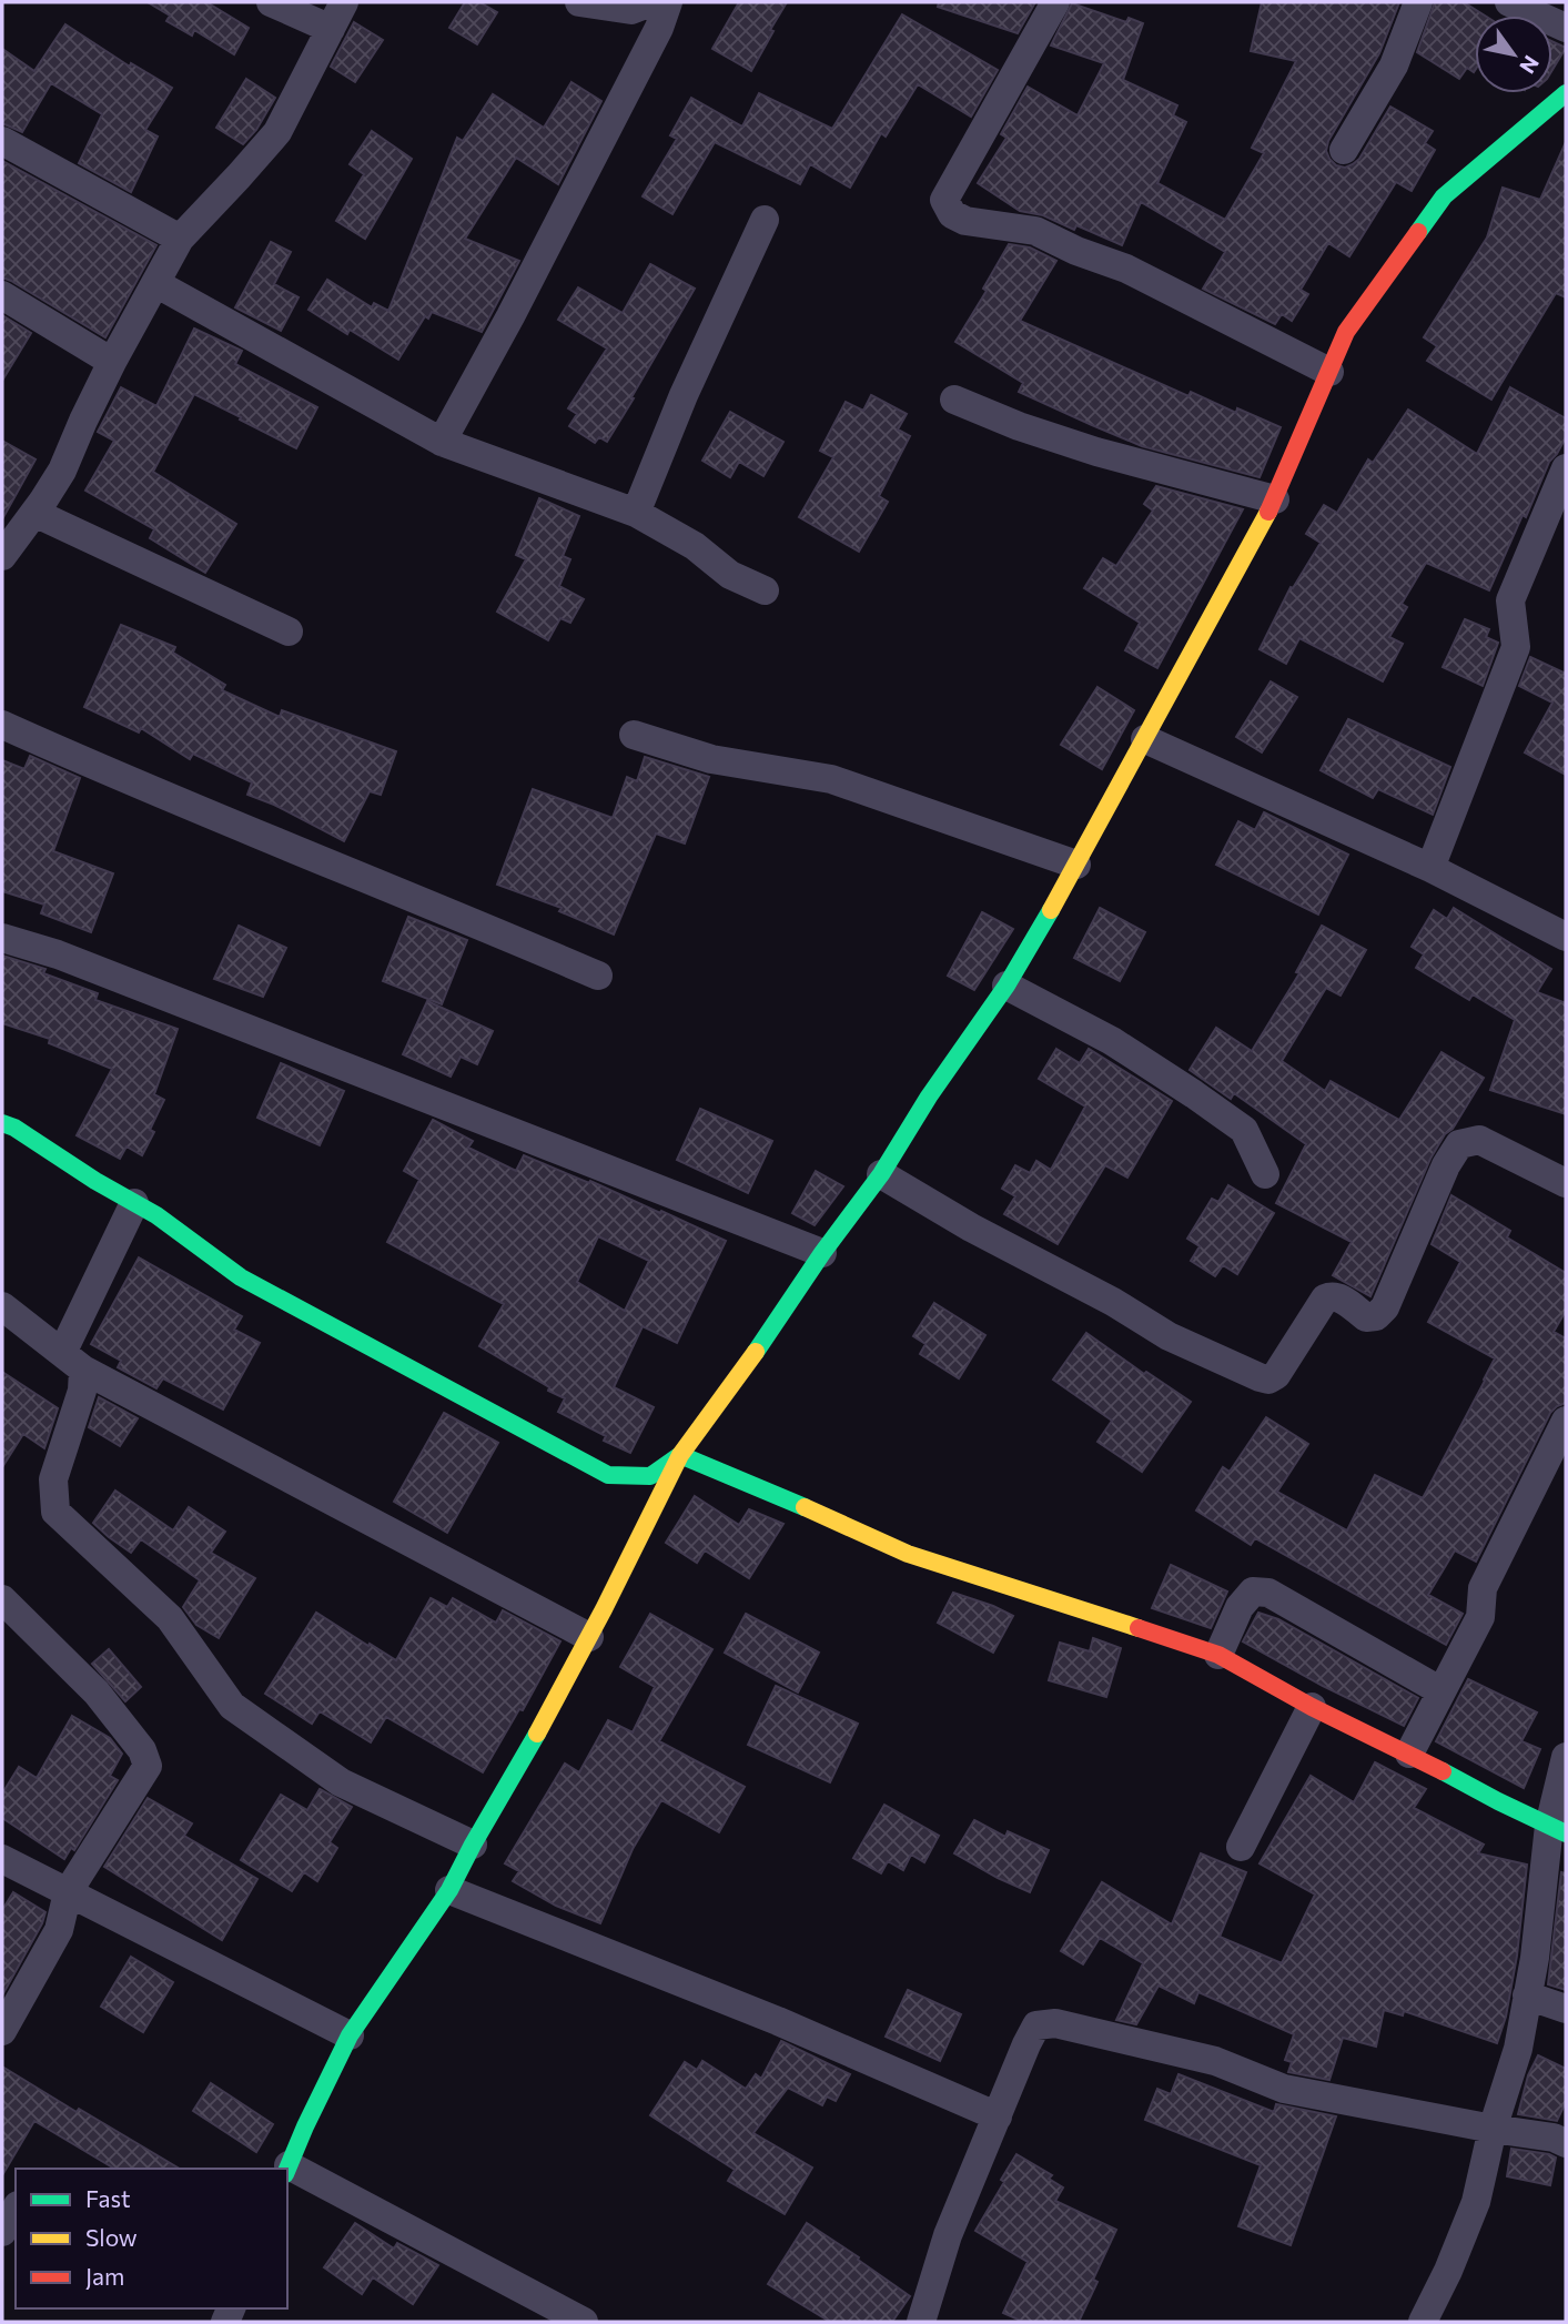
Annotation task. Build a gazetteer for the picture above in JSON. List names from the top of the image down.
{
  "legend": ["Fast", "Slow", "Jam"],
  "north": "bottom right"
}
